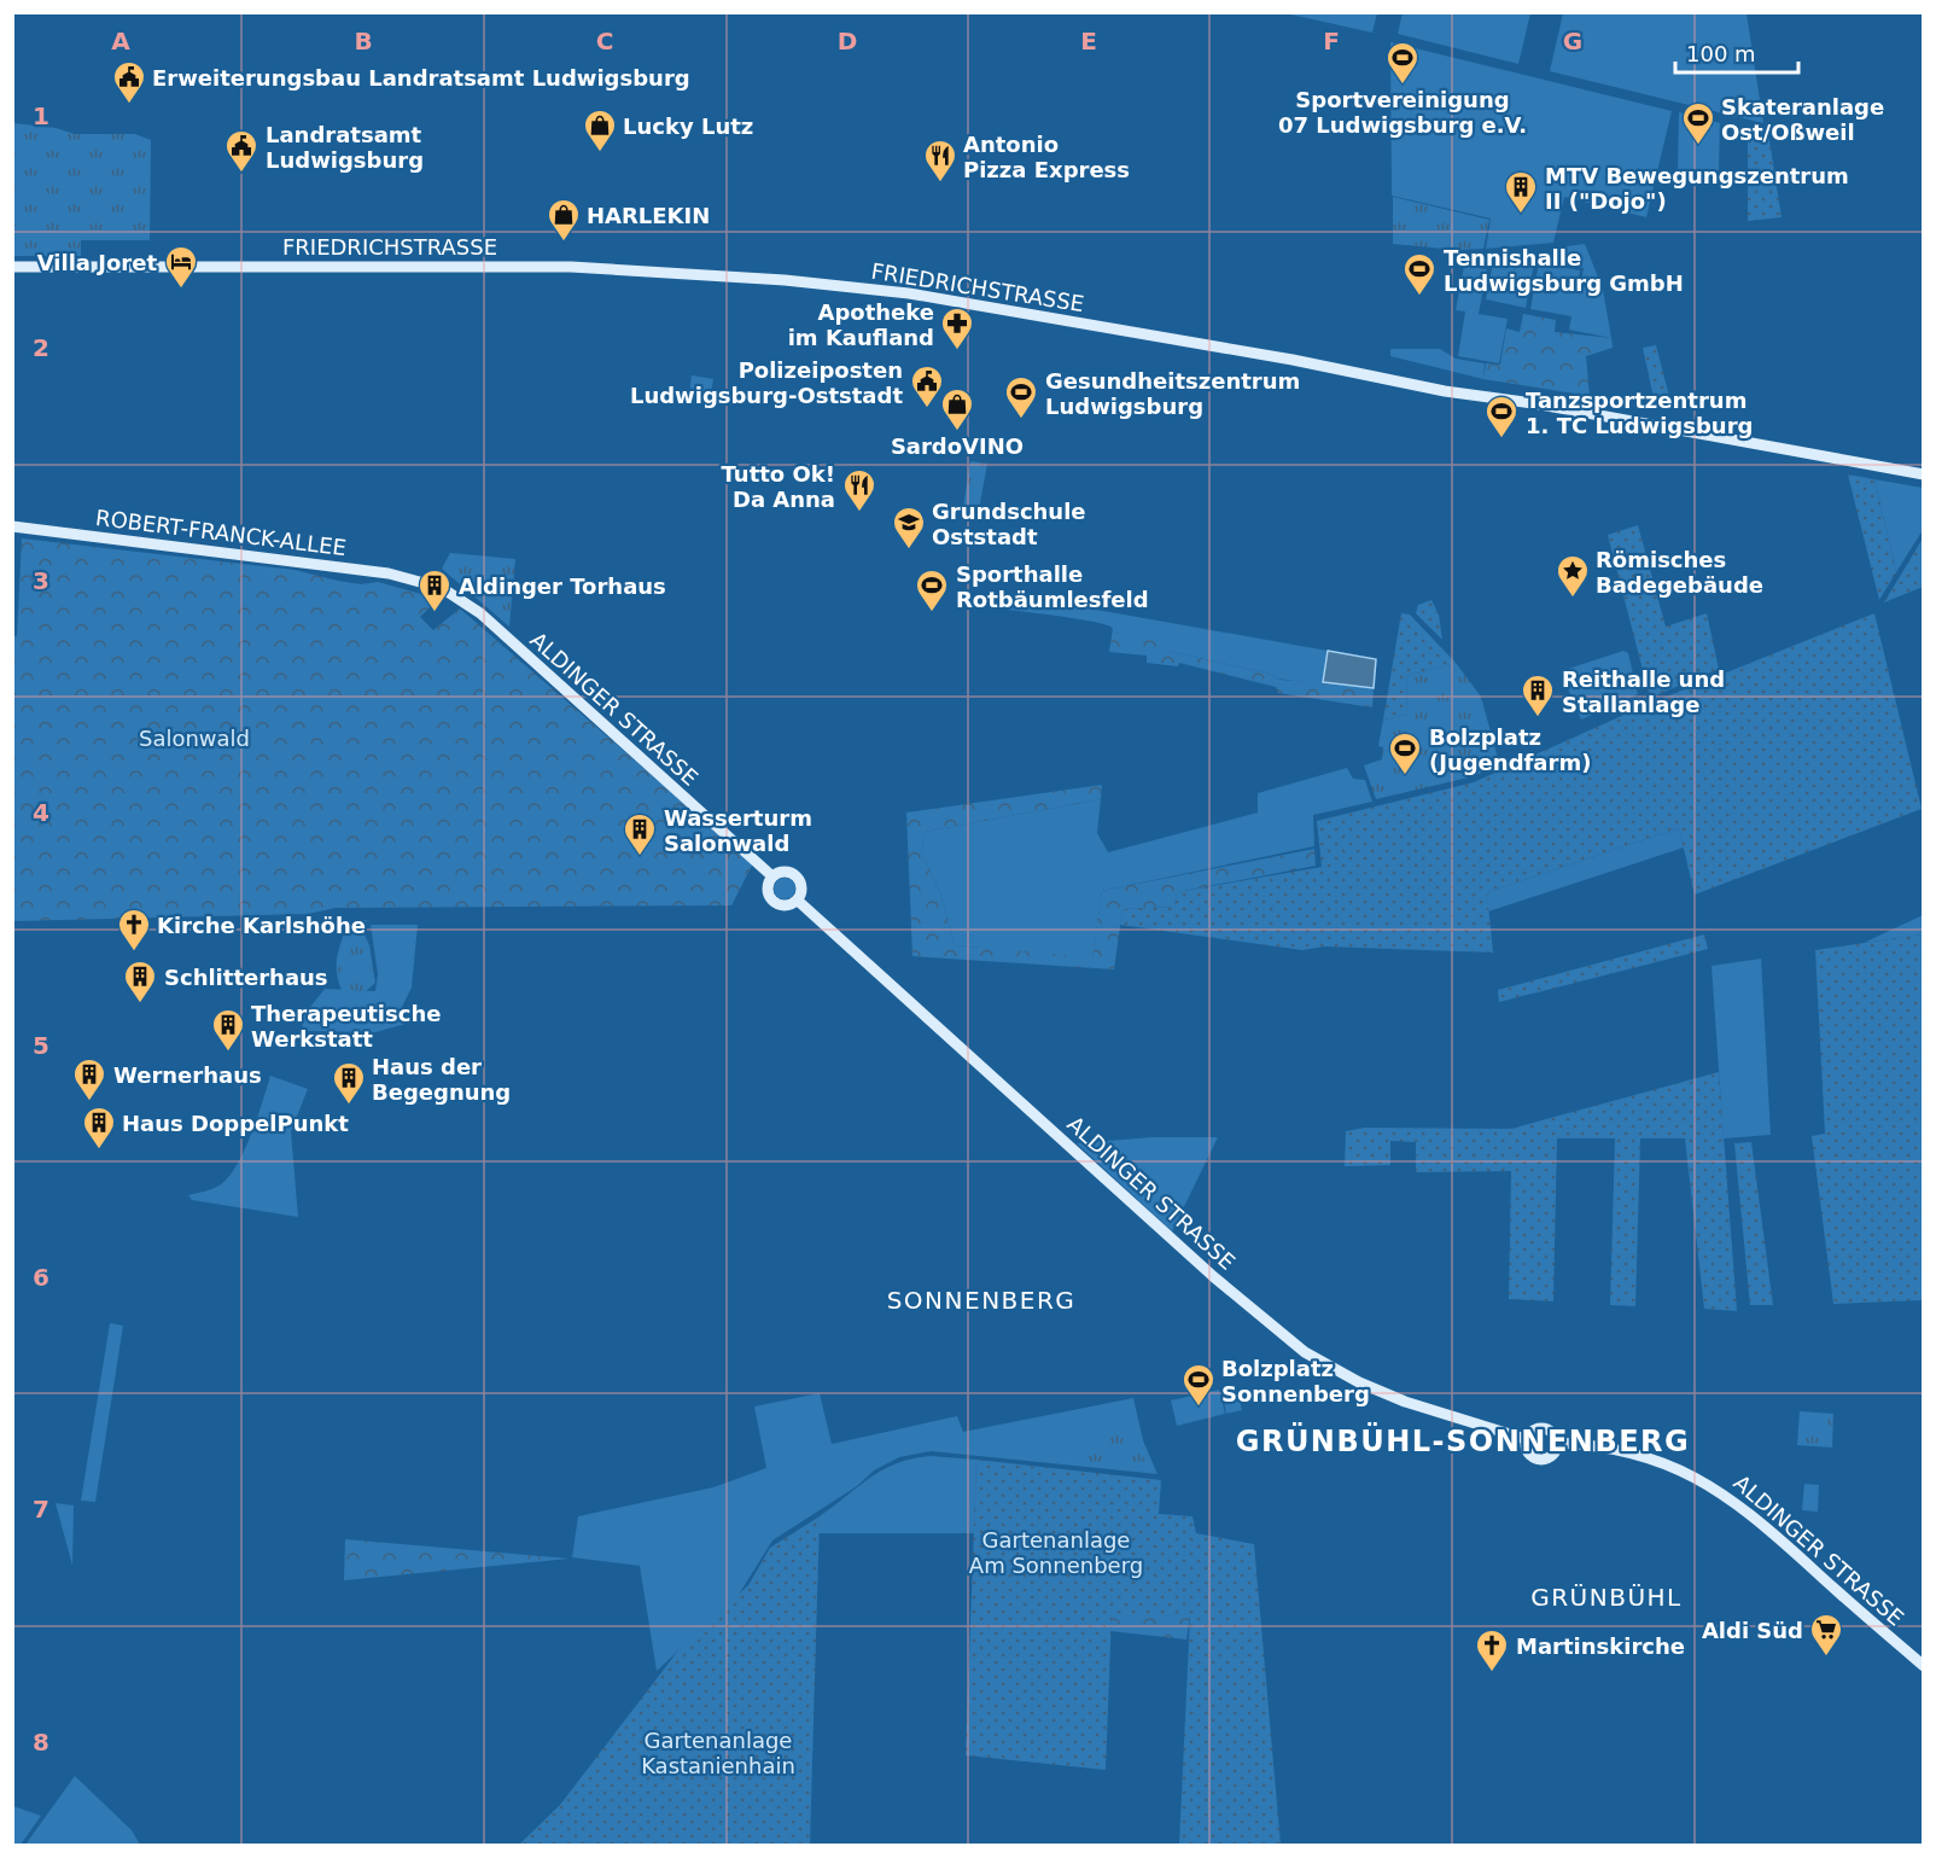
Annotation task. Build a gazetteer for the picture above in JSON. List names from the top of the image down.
{
  "streets": {
    "main road": ["FRIEDRICHSTRASSE", "ROBERT-FRANCK-ALLEE", "ALDINGER STRASSE"]
  },
  "crossings": [
    ["ROBERT-FRANCK-ALLEE", "ALDINGER STRASSE"]
  ],
  "districts": ["SONNENBERG", "GRÜNBÜHL-SONNENBERG", "GRÜNBÜHL"],
  "parks": ["Salonwald", "Gartenanlage Am Sonnenberg", "Gartenanlage Kastanienhain"],
  "places": {
    "sports": [
      "Sportvereinigung 07 Ludwigsburg e.V.",
      "Skateranlage Ost/Oßweil",
      "Tennishalle Ludwigsburg GmbH",
      "Gesundheitszentrum Ludwigsburg",
      "Tanzsportzentrum 1. TC Ludwigsburg",
      "Sporthalle Rotbäumlesfeld",
      "Bolzplatz (Jugendfarm)",
      "Bolzplatz Sonnenberg"
    ],
    "public building": ["Erweiterungsbau Landratsamt Ludwigsburg", "Landratsamt Ludwigsburg", "Polizeiposten Ludwigsburg-Oststadt"],
    "shop": ["Lucky Lutz", "HARLEKIN", "SardoVINO"],
    "restaurant": ["Antonio Pizza Express", "Tutto Ok! Da Anna"],
    "building": [
      "MTV Bewegungszentrum II (\"Dojo\")",
      "Aldinger Torhaus",
      "Reithalle und Stallanlage",
      "Wasserturm Salonwald",
      "Schlitterhaus",
      "Therapeutische Werkstatt",
      "Wernerhaus",
      "Haus der Begegnung",
      "Haus DoppelPunkt"
    ],
    "hotel": ["Villa Joret"],
    "pharmacy": ["Apotheke im Kaufland"],
    "school or university": ["Grundschule Oststadt"],
    "place": ["Römisches Badegebäude"],
    "church": ["Kirche Karlshöhe", "Martinskirche"],
    "supermarket": ["Aldi Süd"]
  },
  "scale_bar": "100 m",
  "grid": {
    "columns": [
      "A",
      "B",
      "C",
      "D",
      "E",
      "F",
      "G"
    ],
    "rows": [
      "1",
      "2",
      "3",
      "4",
      "5",
      "6",
      "7",
      "8"
    ]
  }
}
